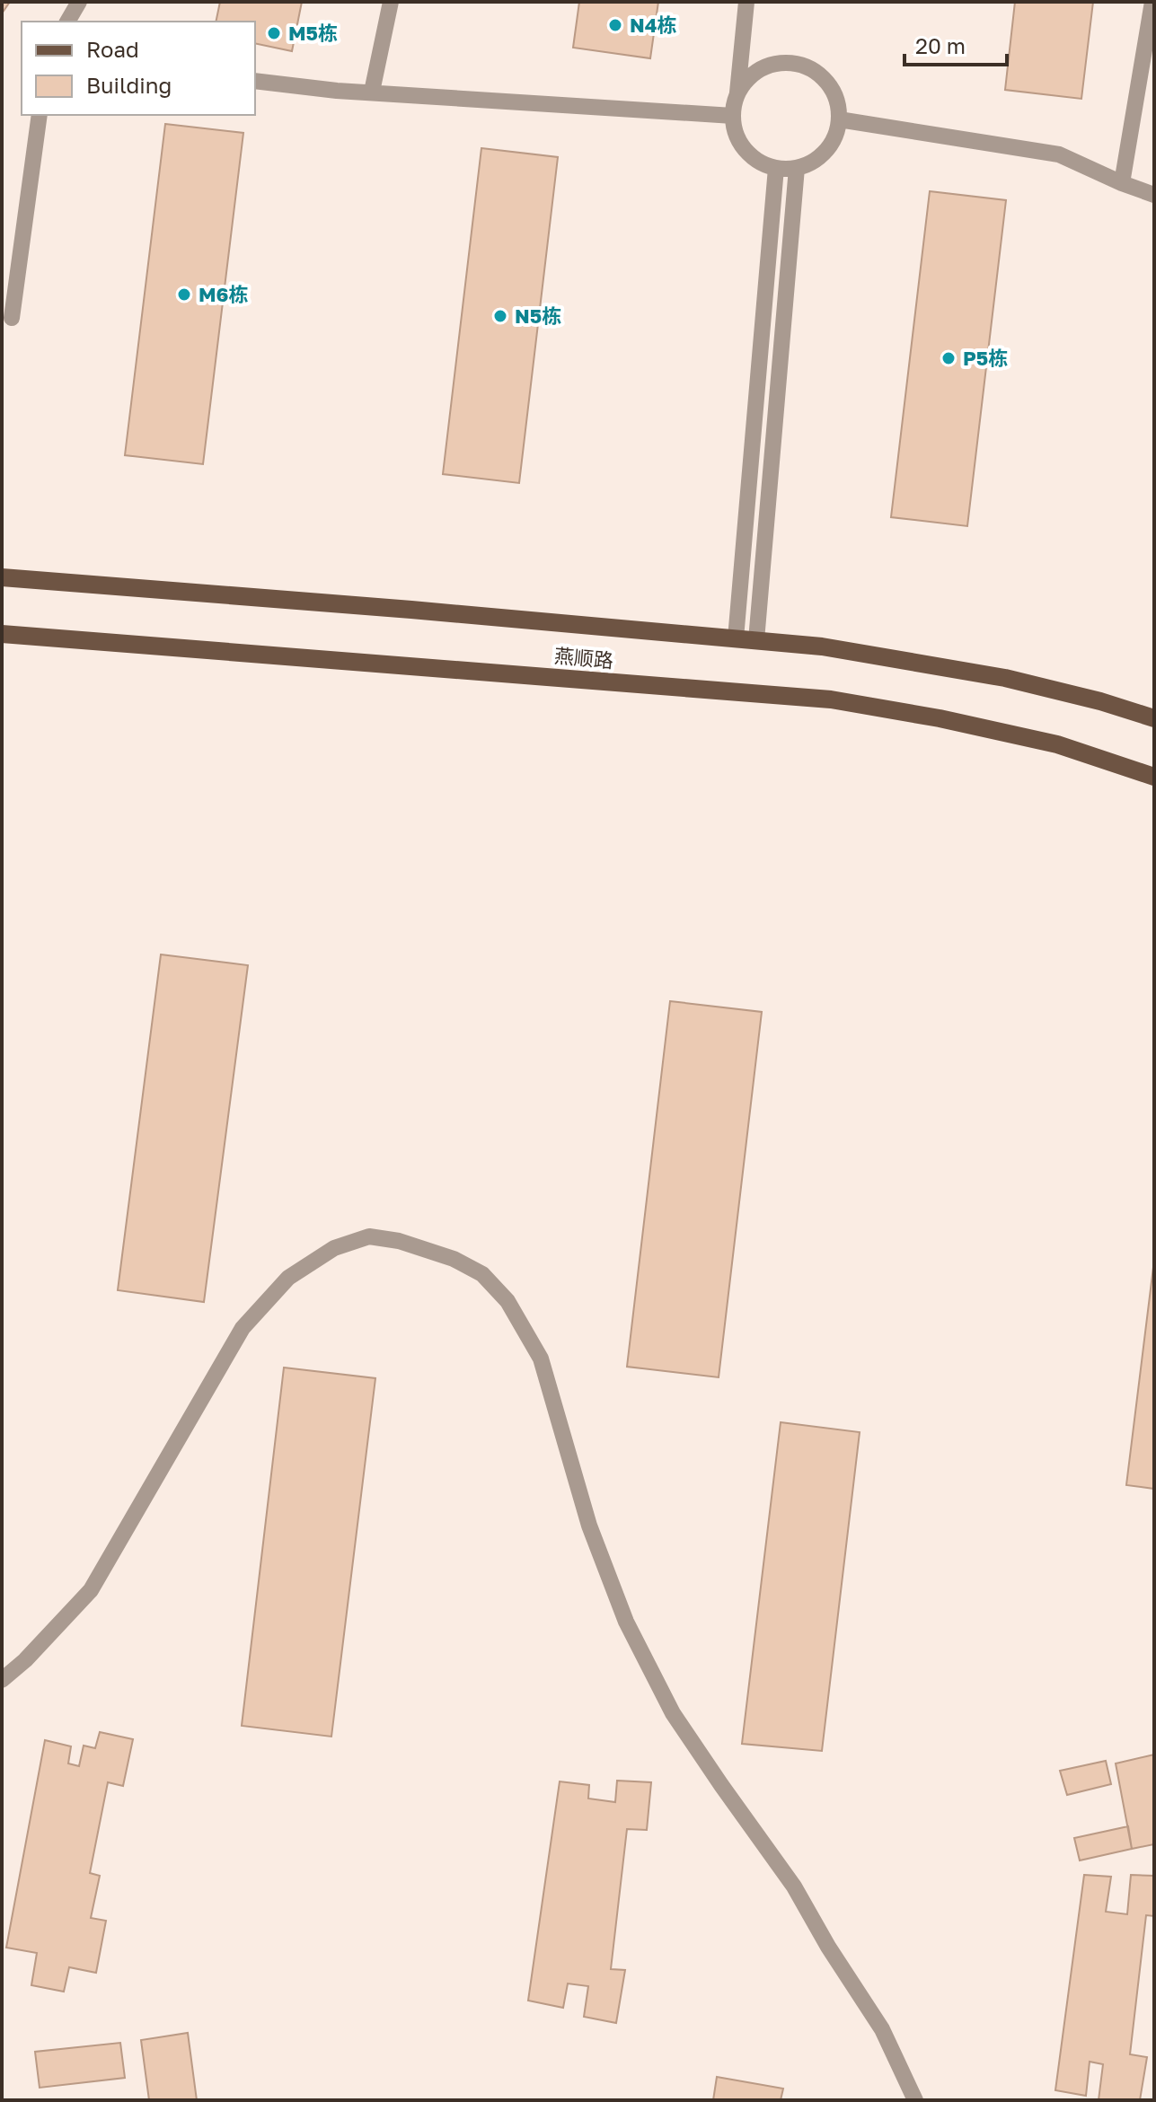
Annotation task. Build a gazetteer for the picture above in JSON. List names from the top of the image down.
{
  "streets": {
    "main road": ["燕顺路"]
  },
  "places": [
    "N4栋",
    "M5栋",
    "M6栋",
    "N5栋",
    "P5栋"
  ],
  "legend": ["Road", "Building"],
  "scale_bar": "20 m"
}
